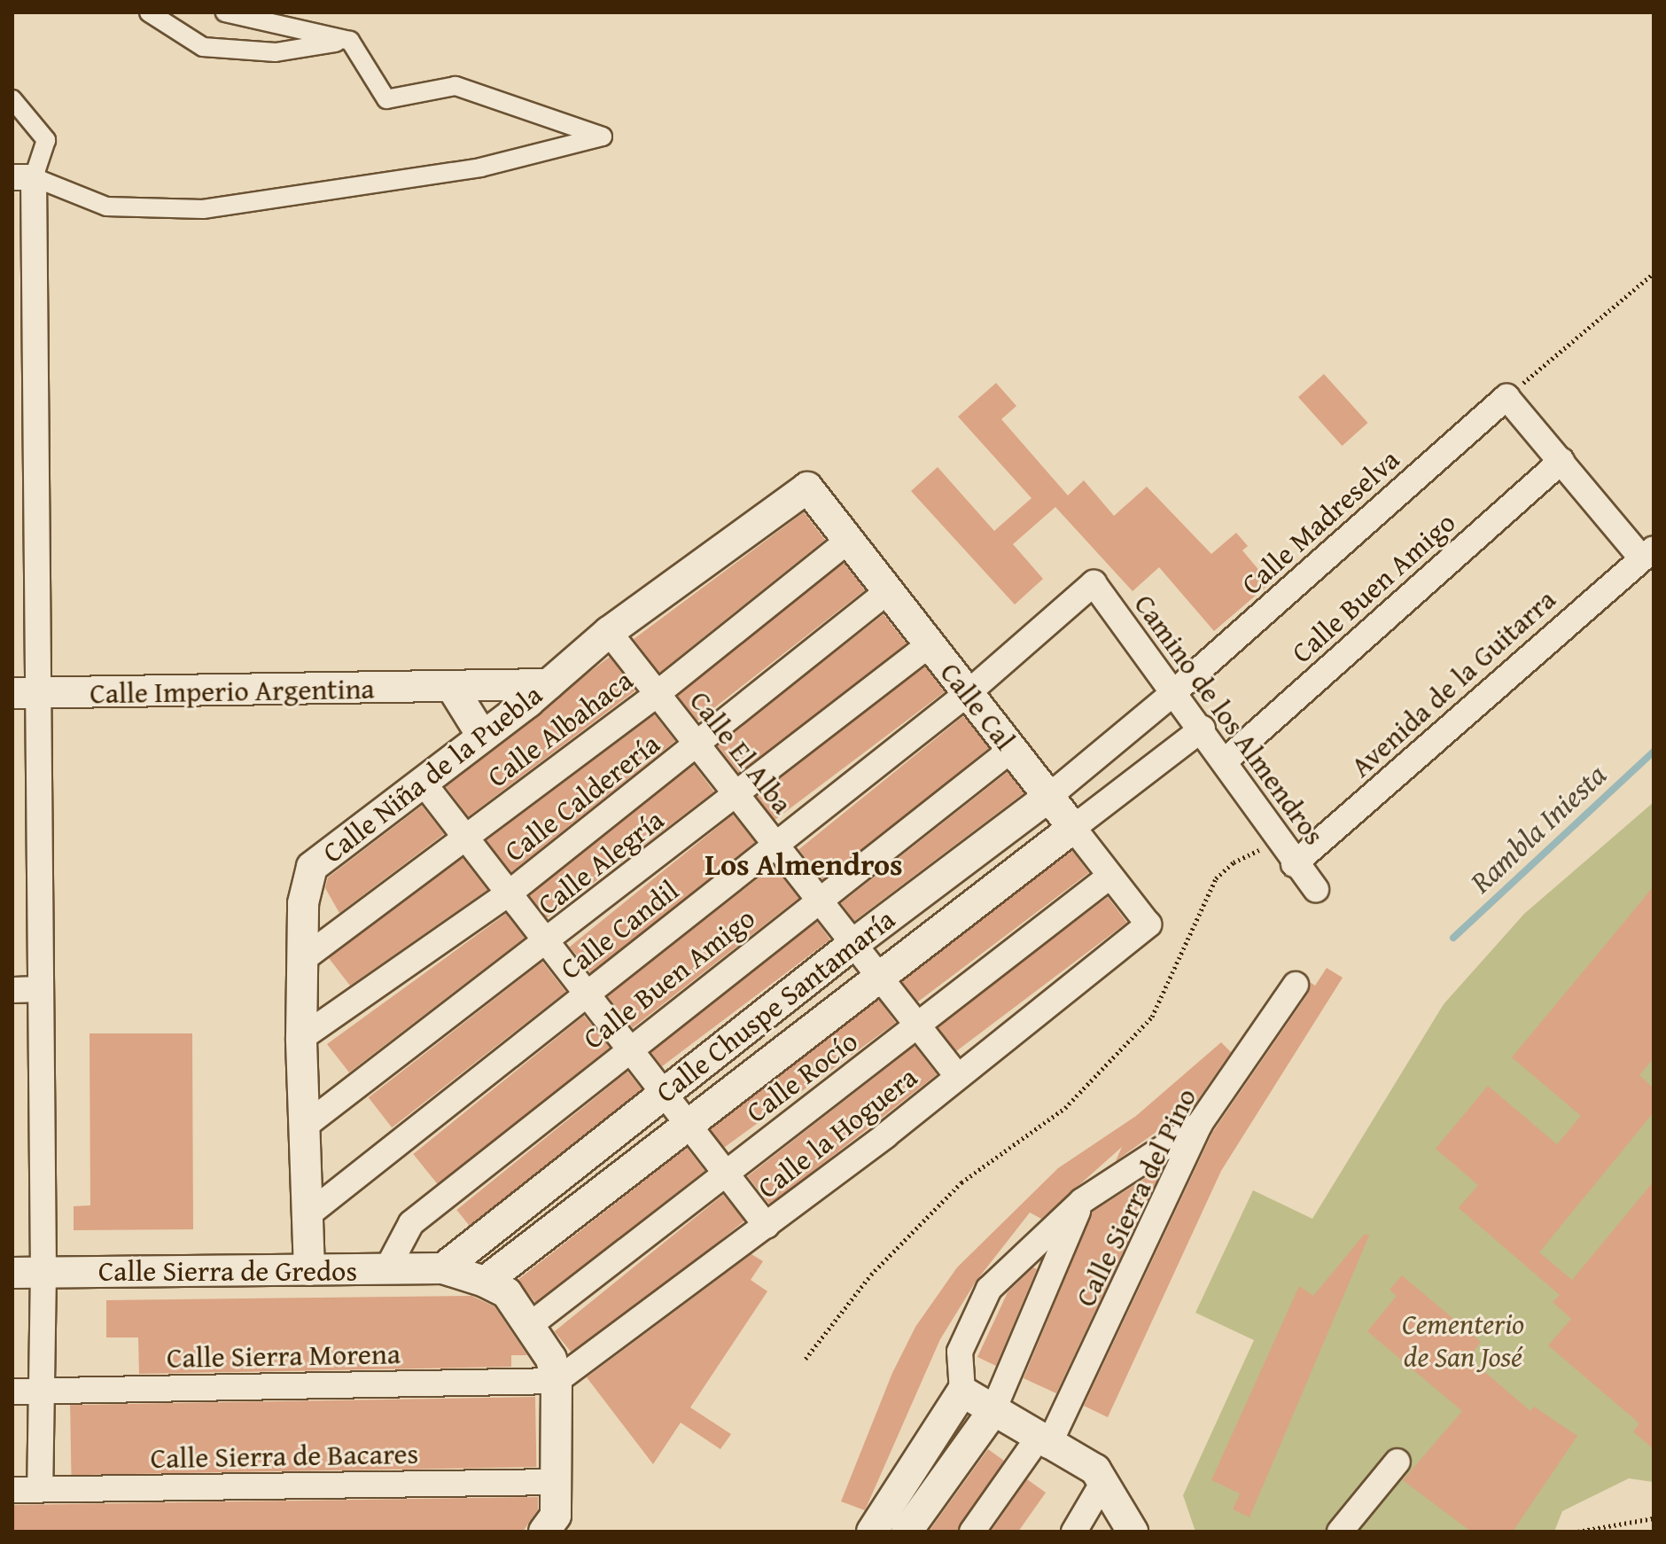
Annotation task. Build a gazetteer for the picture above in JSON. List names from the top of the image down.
{
  "streets": {
    "street": [
      "Calle Madreselva",
      "Calle Buen Amigo",
      "Avenida de la Guitarra",
      "Calle Imperio Argentina",
      "Calle Cal",
      "Camino de los Almendros",
      "Calle Albahaca",
      "Calle El Alba",
      "Calle Niña de la Puebla",
      "Calle Calderería",
      "Calle Alegría",
      "Calle Candil",
      "Calle Chuspe Santamaría",
      "Calle Rocío",
      "Calle la Hoguera",
      "Calle Sierra del Pino",
      "Calle Sierra de Gredos",
      "Calle Sierra Morena",
      "Calle Sierra de Bacares"
    ]
  },
  "crossings": [
    ["Calle Madreselva", "Camino de los Almendros"],
    ["Calle Madreselva", "Calle Chuspe Santamaría"],
    ["Calle Buen Amigo", "Calle Cal"],
    ["Calle Buen Amigo", "Camino de los Almendros"],
    ["Calle Buen Amigo", "Calle El Alba"],
    ["Calle Buen Amigo", "Calle Sierra de Gredos"],
    ["Avenida de la Guitarra", "Camino de los Almendros"],
    ["Calle Imperio Argentina", "Calle Niña de la Puebla"],
    ["Calle Cal", "Calle Albahaca"],
    ["Calle Cal", "Calle Niña de la Puebla"],
    ["Calle Cal", "Calle Calderería"],
    ["Calle Cal", "Calle Alegría"],
    ["Calle Cal", "Calle Candil"],
    ["Calle Cal", "Calle Chuspe Santamaría"],
    ["Calle Cal", "Calle Rocío"],
    ["Calle Cal", "Calle la Hoguera"],
    ["Camino de los Almendros", "Calle Candil"],
    ["Camino de los Almendros", "Calle Chuspe Santamaría"],
    ["Calle Albahaca", "Calle El Alba"],
    ["Calle Albahaca", "Calle Niña de la Puebla"],
    ["Calle El Alba", "Calle Niña de la Puebla"],
    ["Calle El Alba", "Calle Calderería"],
    ["Calle El Alba", "Calle Alegría"],
    ["Calle El Alba", "Calle Candil"],
    ["Calle El Alba", "Calle Chuspe Santamaría"],
    ["Calle El Alba", "Calle Rocío"],
    ["Calle El Alba", "Calle la Hoguera"],
    ["Calle Niña de la Puebla", "Calle Calderería"],
    ["Calle Niña de la Puebla", "Calle Alegría"],
    ["Calle Niña de la Puebla", "Calle Candil"],
    ["Calle Niña de la Puebla", "Calle Sierra de Gredos"],
    ["Calle Chuspe Santamaría", "Calle Sierra de Gredos"],
    ["Calle la Hoguera", "Calle Sierra Morena"]
  ],
  "districts": ["Los Almendros"],
  "water": ["Rambla Iniesta"],
  "parks": ["Cementerio de San José"]
}
